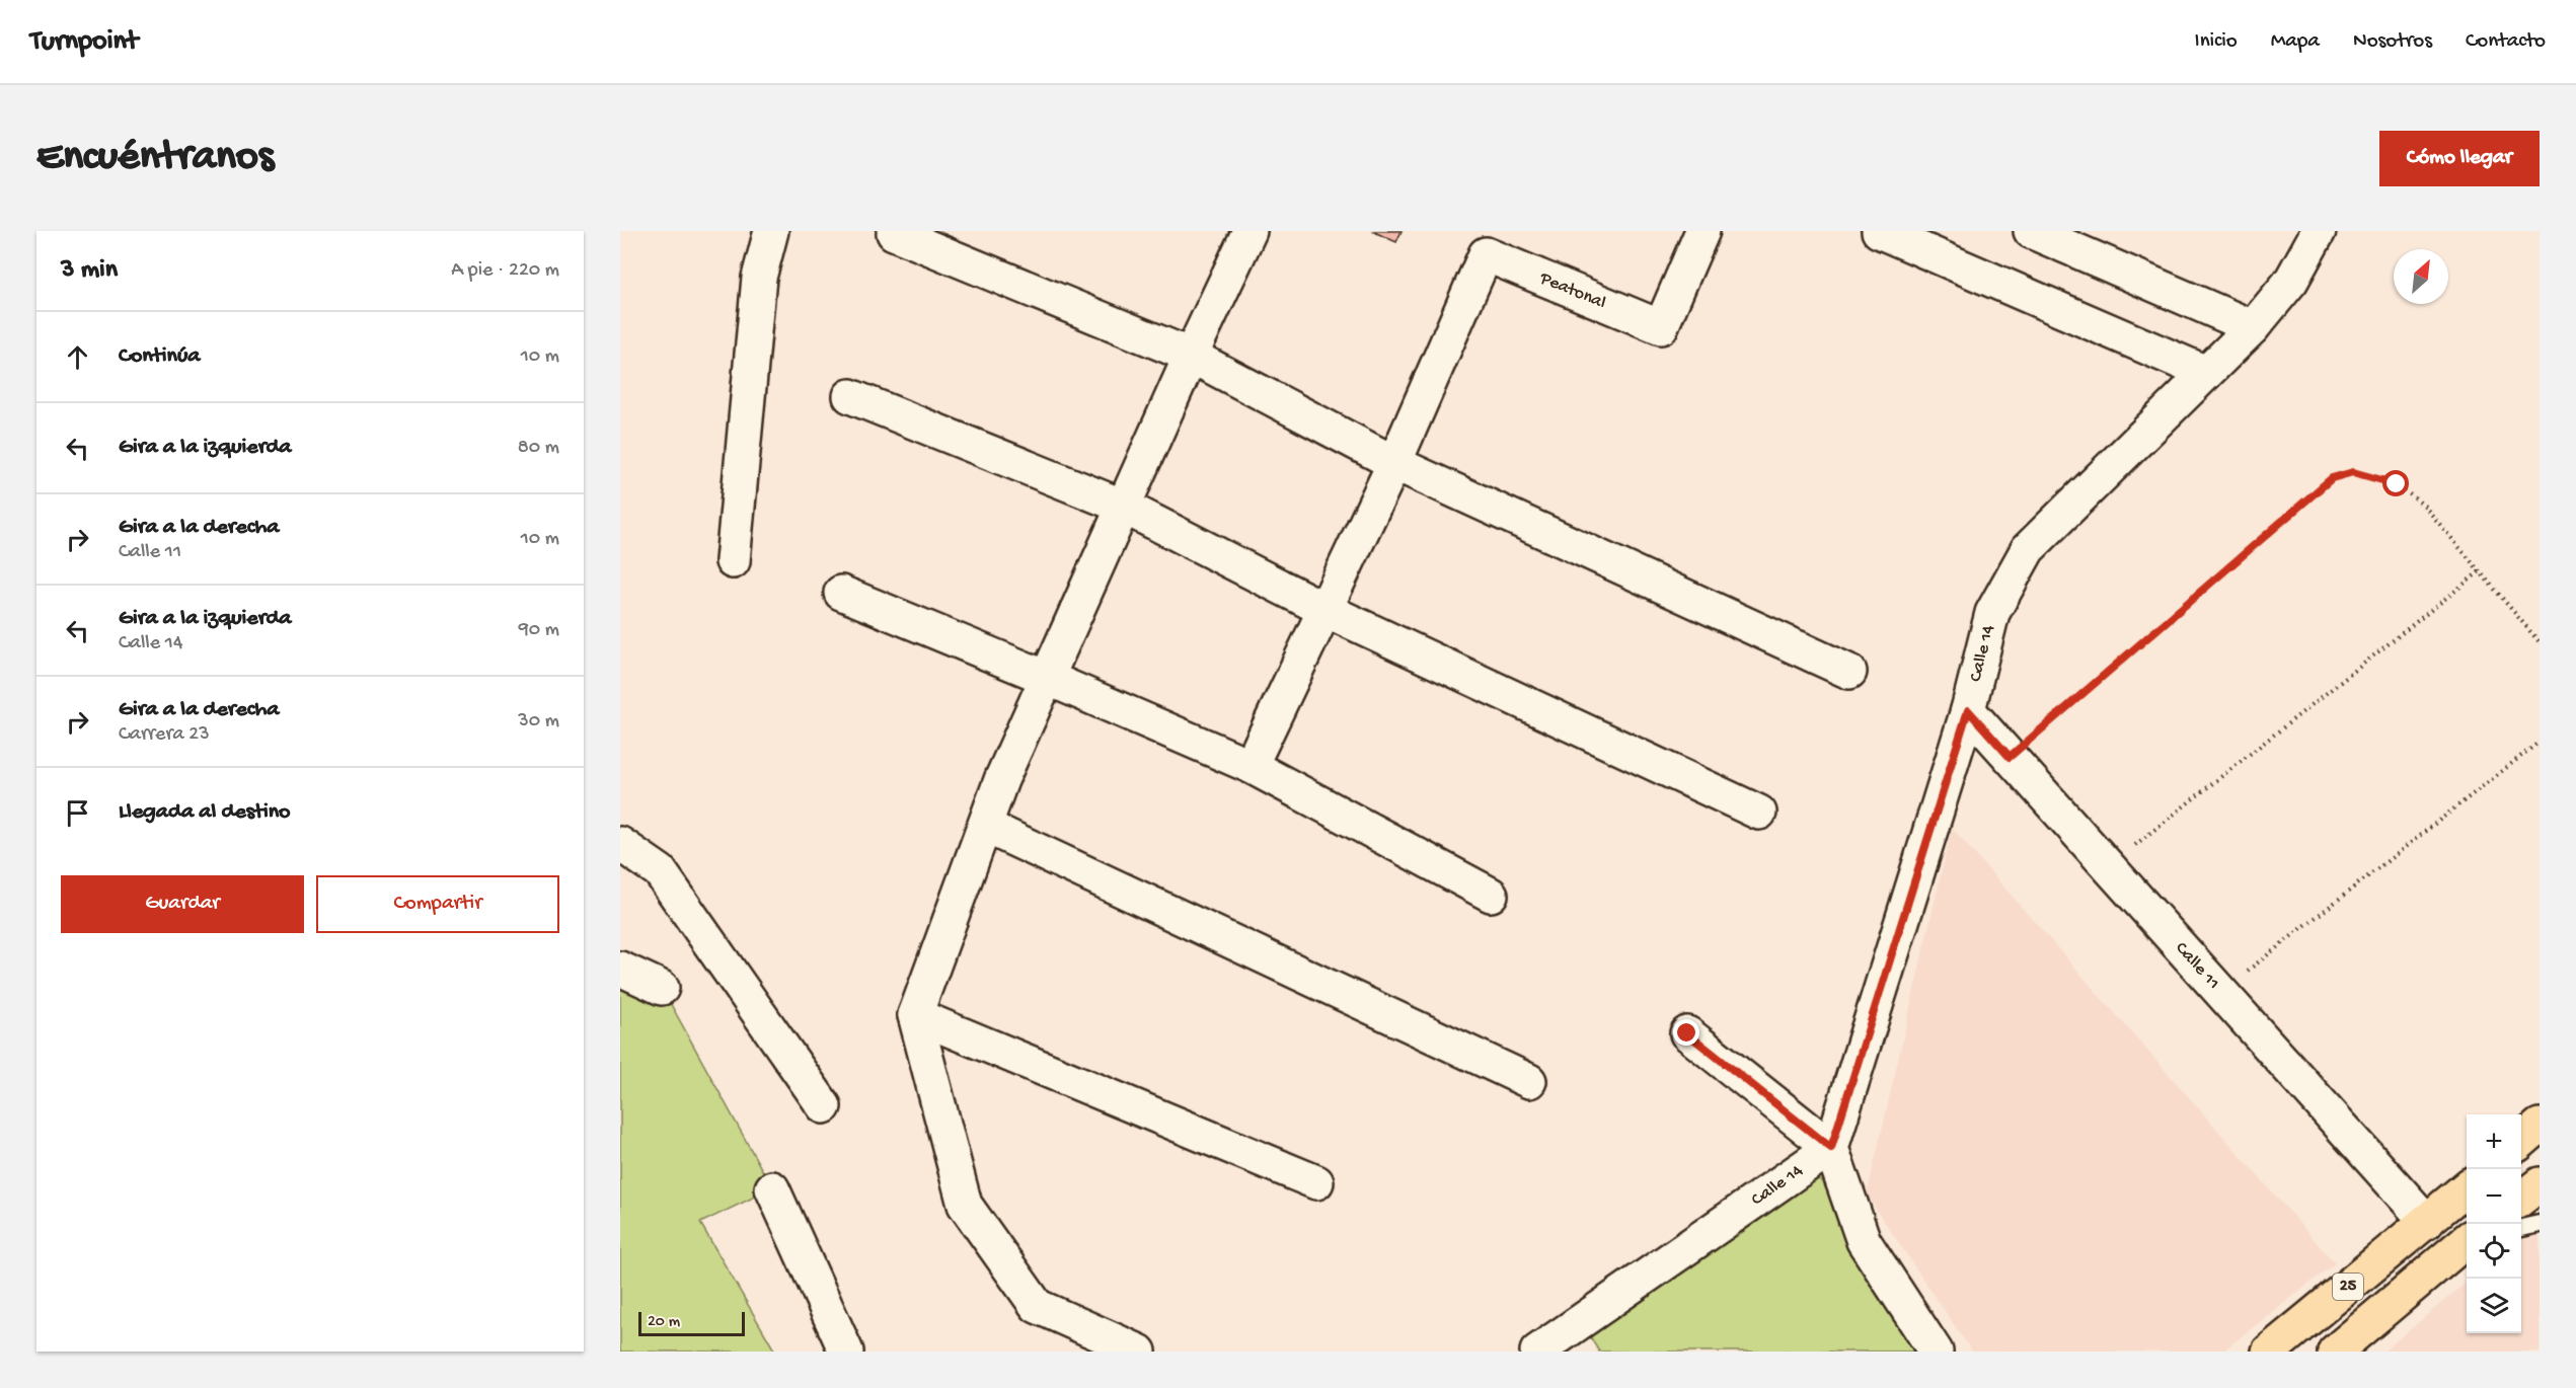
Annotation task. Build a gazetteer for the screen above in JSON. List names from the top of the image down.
{
  "streets": {
    "highway": ["25"],
    "street": ["Peatonal", "Calle 14", "Calle 11"]
  },
  "crossings": [
    ["Calle 14", "Calle 11"],
    ["Calle 11", "25"]
  ],
  "scale_bar": "20 m",
  "north": "top right",
  "page": {
    "header": "Turnpoint",
    "nav": [
      "Inicio",
      "Mapa",
      "Nosotros",
      "Contacto"
    ],
    "buttons": [
      "Cómo llegar",
      ["Guardar", "Compartir"]
    ],
    "title": "Encuéntranos",
    "heading": ["3 min", "A pie · 220 m"],
    "list": [
      ["Continúa", "10 m"],
      ["Gira a la izquierda", "80 m"],
      ["Gira a la derecha", "Calle 11", "10 m"],
      ["Gira a la izquierda", "Calle 14", "90 m"],
      ["Gira a la derecha", "Carrera 23", "30 m"],
      "Llegada al destino"
    ],
    "map_buttons": ["+", "−"],
    "scale": "20 m"
  }
}
